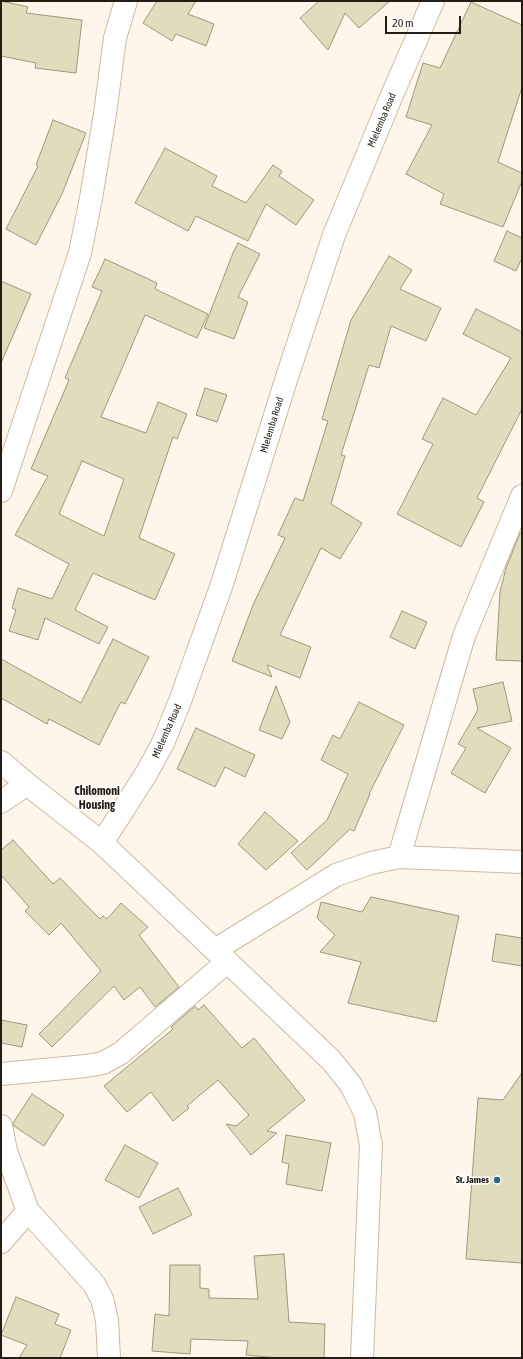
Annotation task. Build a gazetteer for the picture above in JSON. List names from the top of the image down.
{
  "streets": {
    "street": ["Mlelemba Road"]
  },
  "districts": ["Chilomoni Housing"],
  "places": ["St. James"],
  "scale_bar": "20 m"
}
